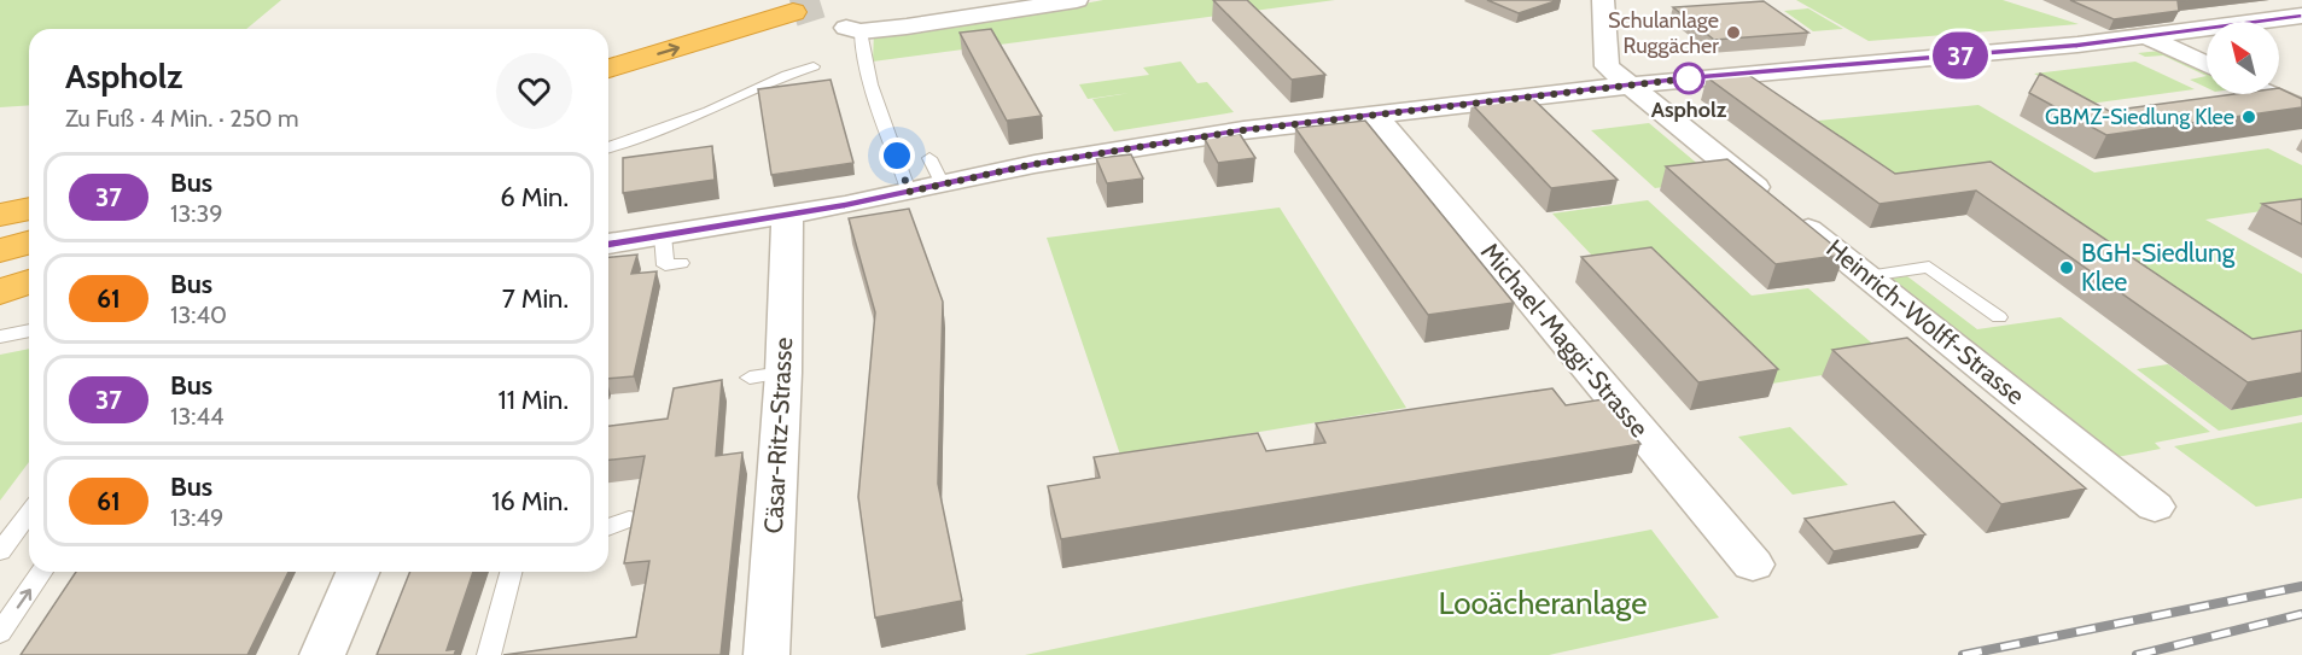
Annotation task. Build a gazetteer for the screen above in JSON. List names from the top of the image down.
{
  "streets": {
    "street": ["Heinrich-Wolff-Strasse", "Michael-Maggi-Strasse", "Cäsar-Ritz-Strasse"]
  },
  "parks": ["Looächeranlage"],
  "places": [
    "Schulanlage Ruggächer",
    "Aspholz",
    "GBMZ-Siedlung Klee",
    "BGH-Siedlung Klee"
  ],
  "lines": ["bus line 37"],
  "north": "top left",
  "page": {
    "on_map": "37",
    "heading": ["Aspholz", "Zu Fuß · 4 Min. · 250 m"],
    "list": [
      {
        "mark": "37",
        "name": "Bus",
        "note": "13:39",
        "value": "6 Min."
      },
      {
        "mark": "61",
        "name": "Bus",
        "note": "13:40",
        "value": "7 Min."
      },
      {
        "mark": "37",
        "name": "Bus",
        "note": "13:44",
        "value": "11 Min."
      },
      {
        "mark": "61",
        "name": "Bus",
        "note": "13:49",
        "value": "16 Min."
      }
    ]
  }
}
